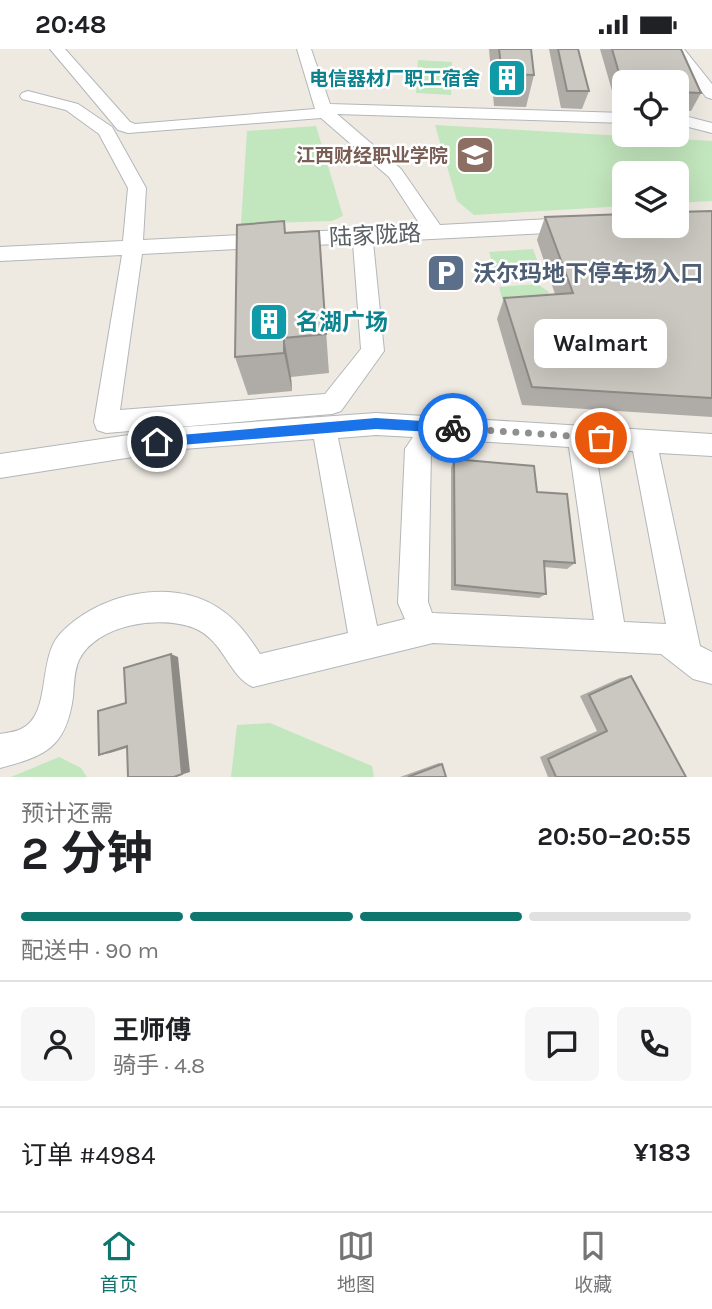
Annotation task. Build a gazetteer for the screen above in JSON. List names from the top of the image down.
{
  "streets": {
    "street": ["陆家陇路"]
  },
  "places": {
    "building": ["电信器材厂职工宿舍", "名湖广场"],
    "school or university": ["江西财经职业学院"],
    "parking": ["沃尔玛地下停车场入口"],
    "other": ["Walmart"]
  },
  "page": {
    "status": "20:48",
    "bubble": "Walmart",
    "heading": ["2 分钟", "预计还需", "20:50–20:55"],
    "panel": [
      "王师傅",
      "骑手 · 4.8",
      "订单 #4984",
      "¥183"
    ],
    "bar": "配送中 · 90 m",
    "tabs": ["首页", "地图", "收藏"]
  }
}
